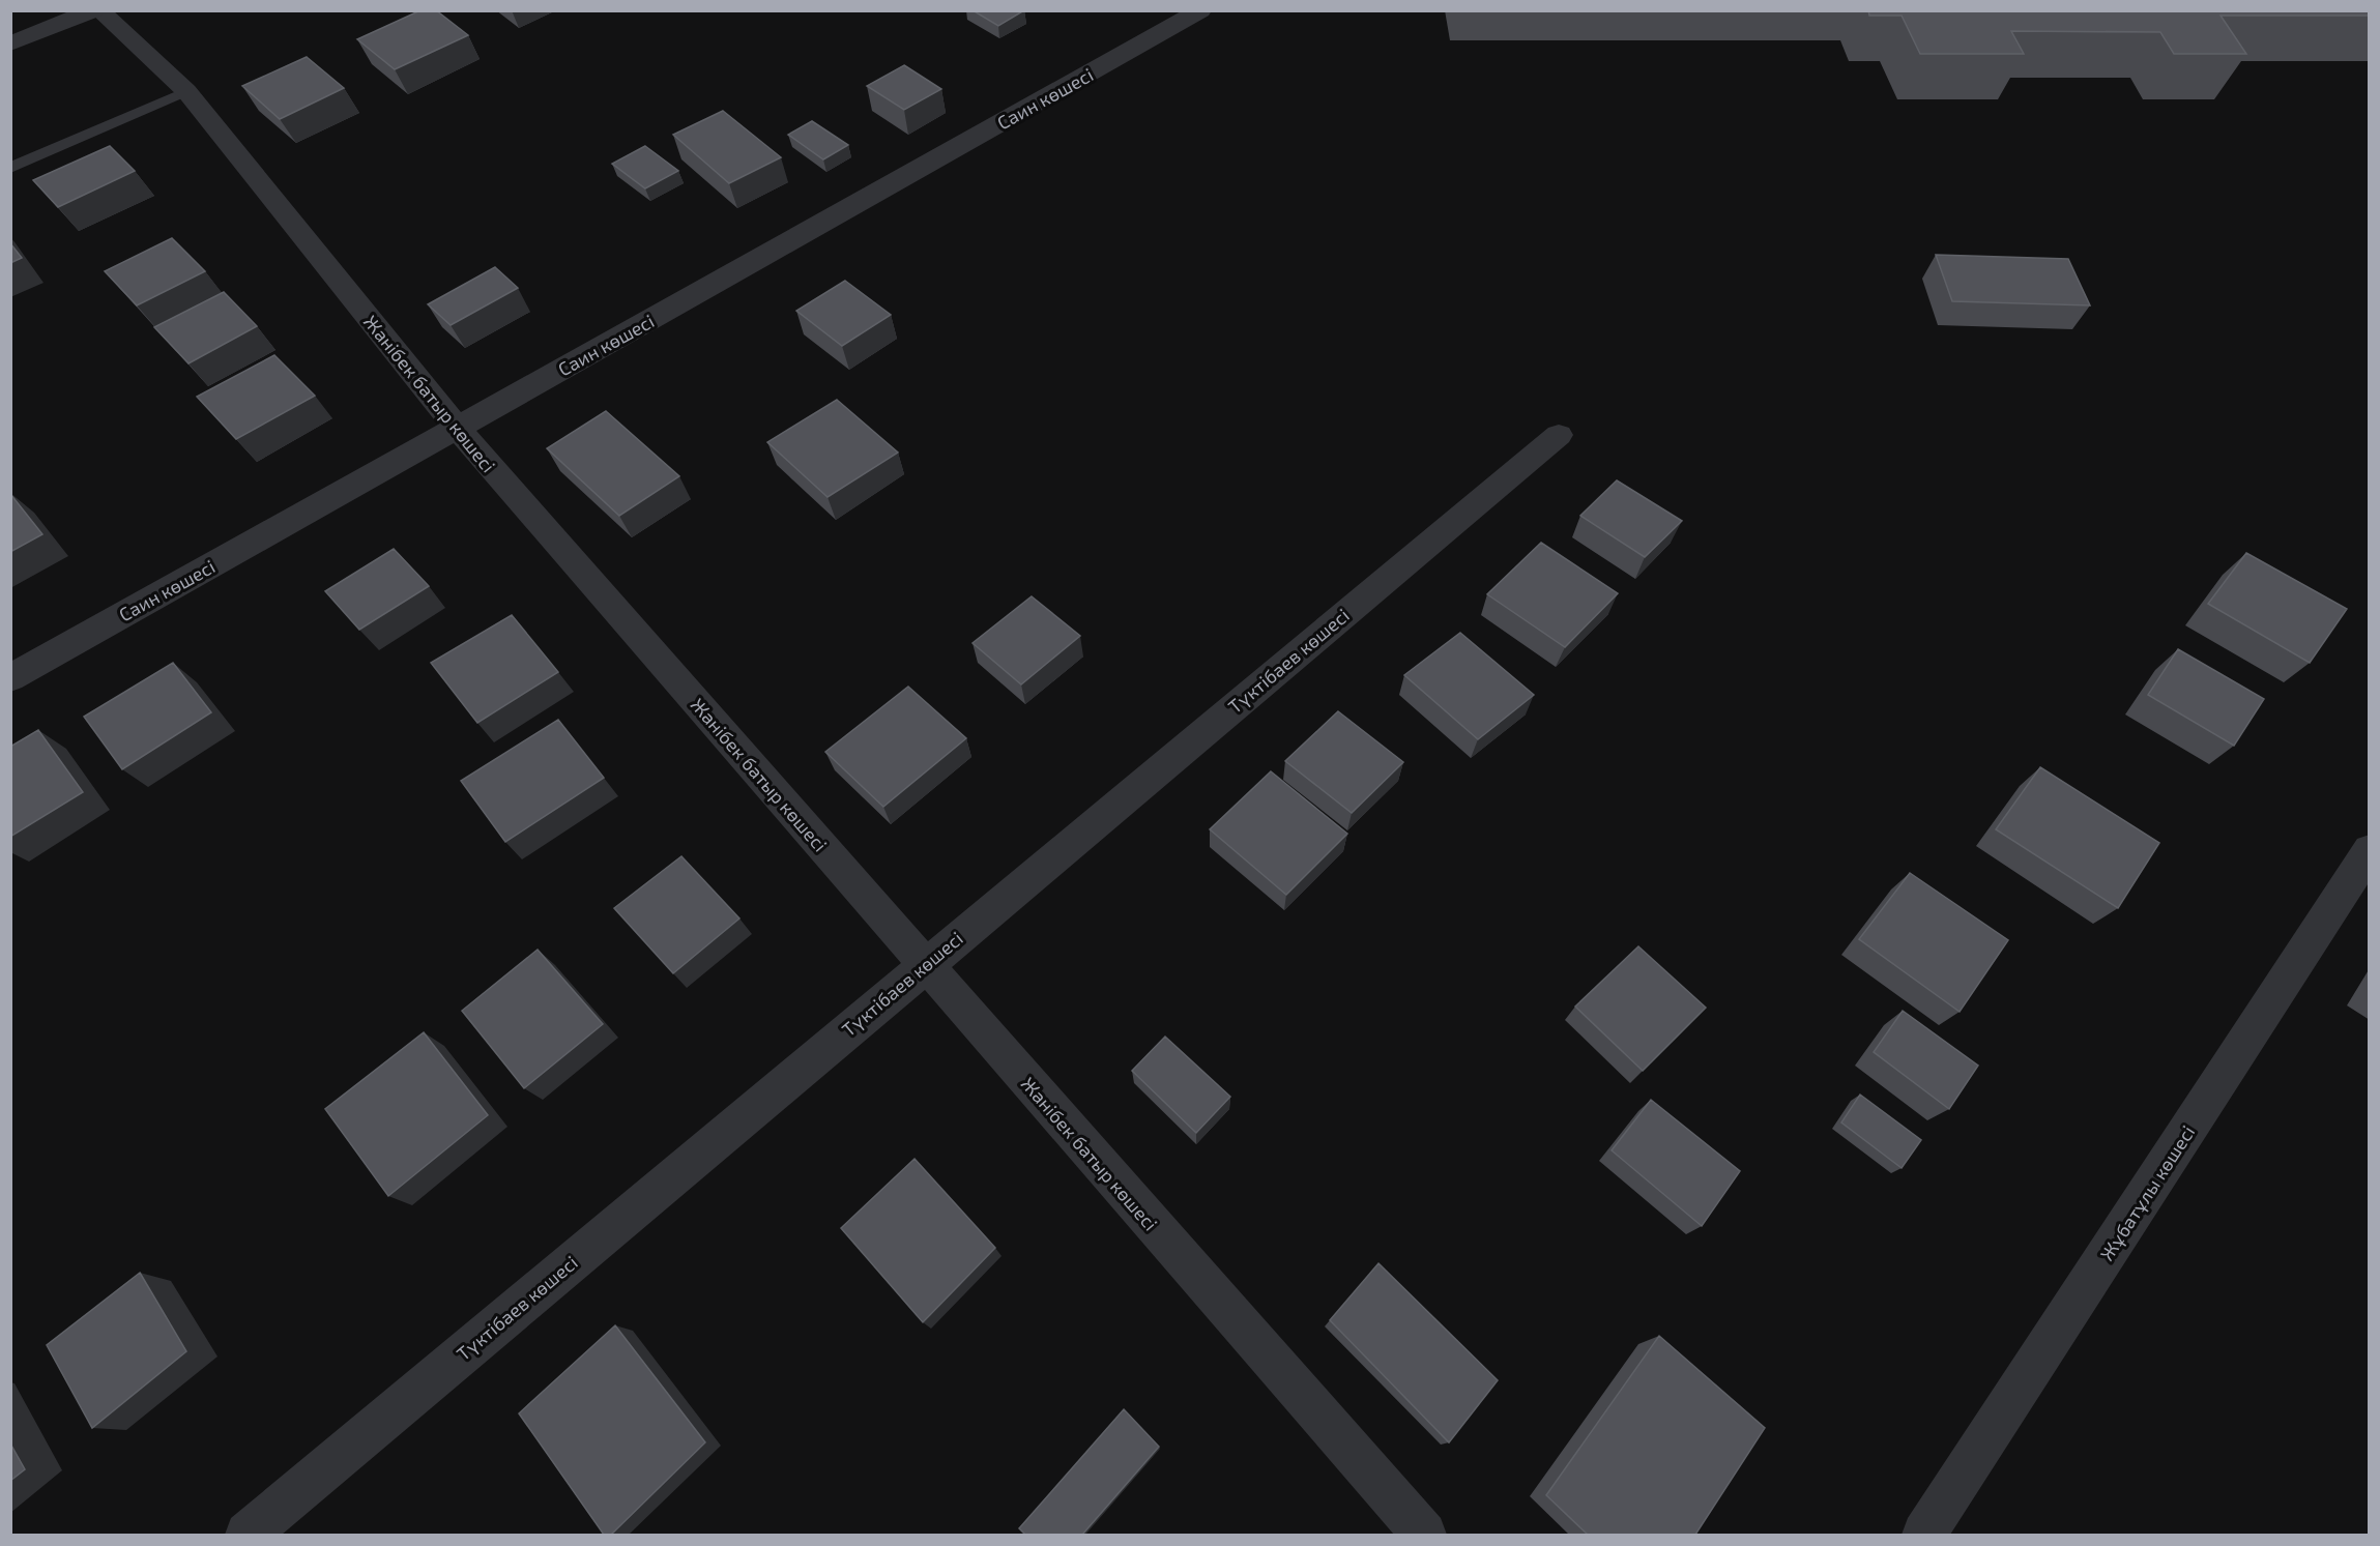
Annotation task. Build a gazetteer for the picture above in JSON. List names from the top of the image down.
{
  "streets": {
    "street": [
      "Саин көшесі",
      "Жанібек батыр көшесі",
      "Түктібаев көшесі",
      "Жұбатұлы көшесі"
    ]
  },
  "crossings": [
    ["Саин көшесі", "Жанібек батыр көшесі"],
    ["Жанібек батыр көшесі", "Түктібаев көшесі"]
  ]
}
